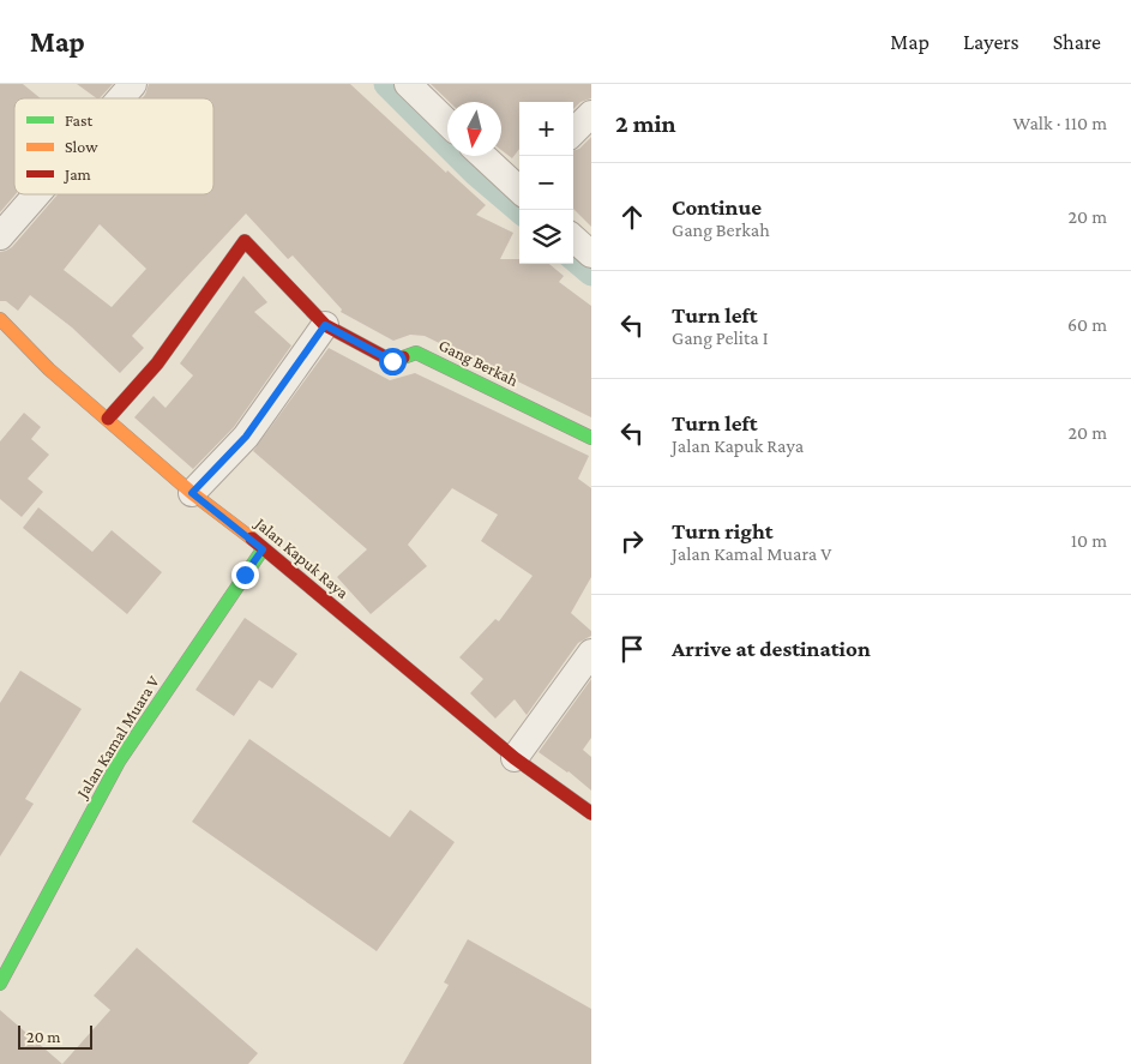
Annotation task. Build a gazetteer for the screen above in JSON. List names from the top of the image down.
{
  "streets": {
    "street": ["Gang Berkah", "Jalan Kapuk Raya", "Jalan Kamal Muara V"]
  },
  "crossings": [
    ["Gang Berkah", "Jalan Kapuk Raya"],
    ["Jalan Kapuk Raya", "Jalan Kamal Muara V"]
  ],
  "legend": ["Fast", "Slow", "Jam"],
  "scale_bar": "20 m",
  "north": "bottom",
  "page": {
    "header": "Map",
    "nav": ["Map", "Layers", "Share"],
    "heading": ["2 min", "Walk · 110 m"],
    "map_buttons": ["+", "−"],
    "list": [
      ["Continue", "Gang Berkah", "20 m"],
      ["Turn left", "Gang Pelita I", "60 m"],
      ["Turn left", "Jalan Kapuk Raya", "20 m"],
      ["Turn right", "Jalan Kamal Muara V", "10 m"],
      "Arrive at destination"
    ],
    "scale": "20 m"
  }
}
